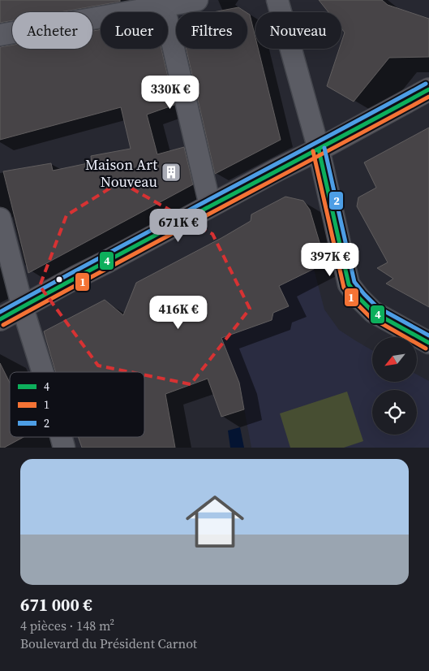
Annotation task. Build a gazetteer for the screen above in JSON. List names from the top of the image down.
{
  "places": {
    "building": ["Maison Art Nouveau"]
  },
  "lines": ["transit line 2", "transit line 4", "transit line 1"],
  "legend": ["4", "1", "2"],
  "north": "bottom left",
  "page": {
    "chip": [
      "Acheter",
      "Louer",
      "Filtres",
      "Nouveau"
    ],
    "price": [
      "330K €",
      "671K €",
      "397K €",
      "416K €"
    ],
    "list": [
      {
        "name": "671 000 €",
        "note": "4 pièces · 148 m² · Boulevard du Président Carnot"
      }
    ]
  }
}
